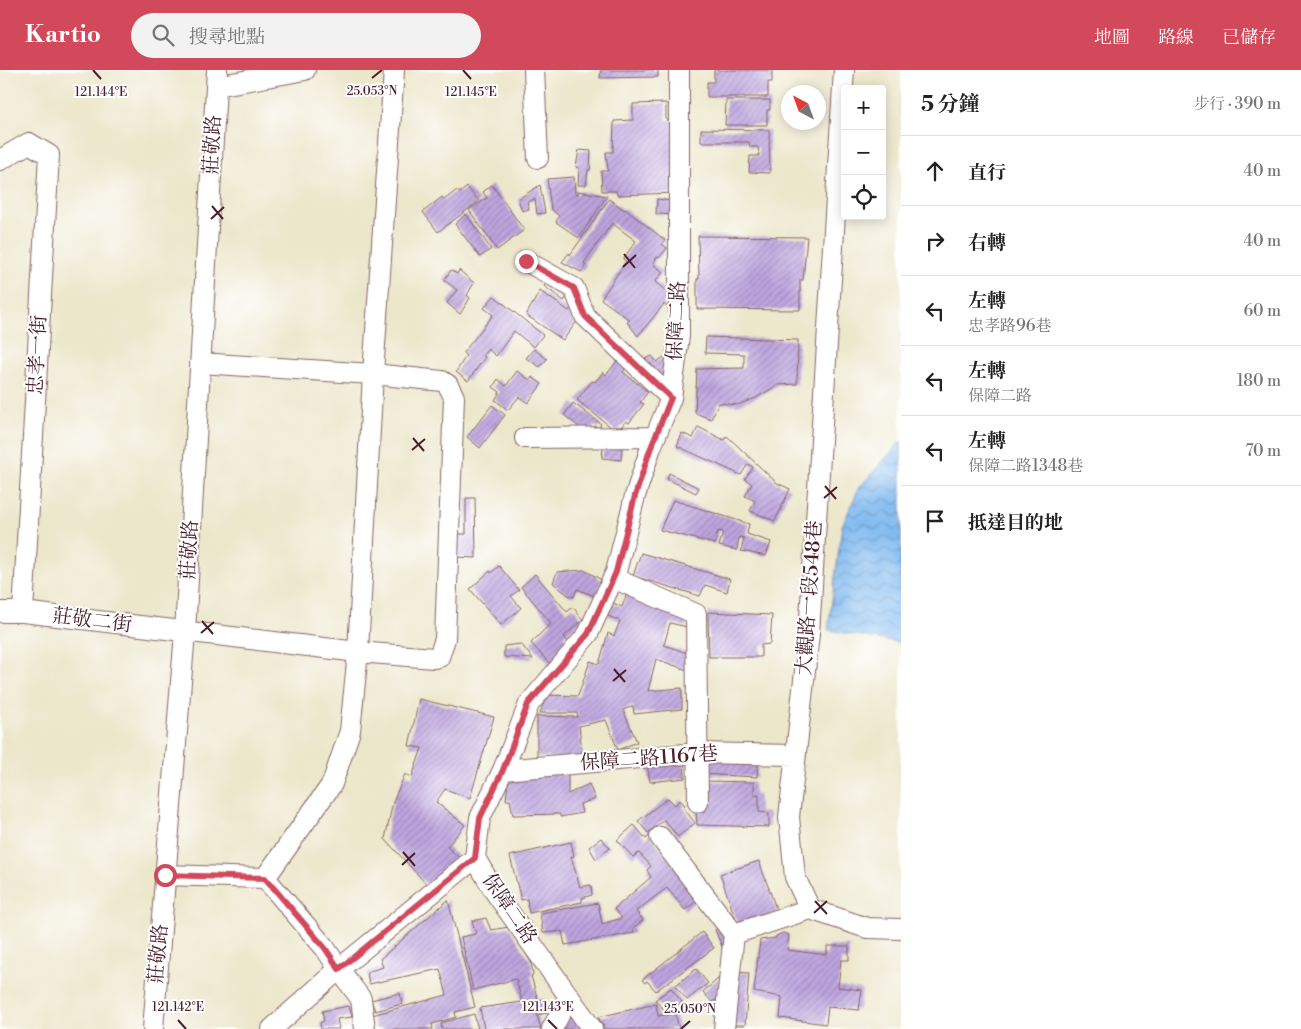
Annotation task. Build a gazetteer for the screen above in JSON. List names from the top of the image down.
{
  "streets": {
    "street": [
      "莊敬路",
      "保障二路",
      "忠孝一街",
      "大觀路一段548巷",
      "莊敬二街",
      "保障二路1167巷"
    ]
  },
  "crossings": [
    ["莊敬路", "莊敬二街"],
    ["保障二路", "保障二路1167巷"],
    ["忠孝一街", "莊敬二街"],
    ["大觀路一段548巷", "保障二路1167巷"]
  ],
  "north": "top left",
  "page": {
    "header": "Kartio",
    "search": "搜尋地點",
    "nav": ["地圖", "路線", "已儲存"],
    "heading": ["5 分鐘", "步行 · 390 m"],
    "map_buttons": ["+", "−"],
    "list": [
      ["直行", "40 m"],
      ["右轉", "40 m"],
      ["左轉", "忠孝路96巷", "60 m"],
      ["左轉", "保障二路", "180 m"],
      ["左轉", "保障二路1348巷", "70 m"],
      "抵達目的地"
    ]
  },
  "coordinates": [
    "25.053°N",
    "121.144°E",
    "121.145°E",
    "121.142°E",
    "121.143°E",
    "25.050°N"
  ]
}
